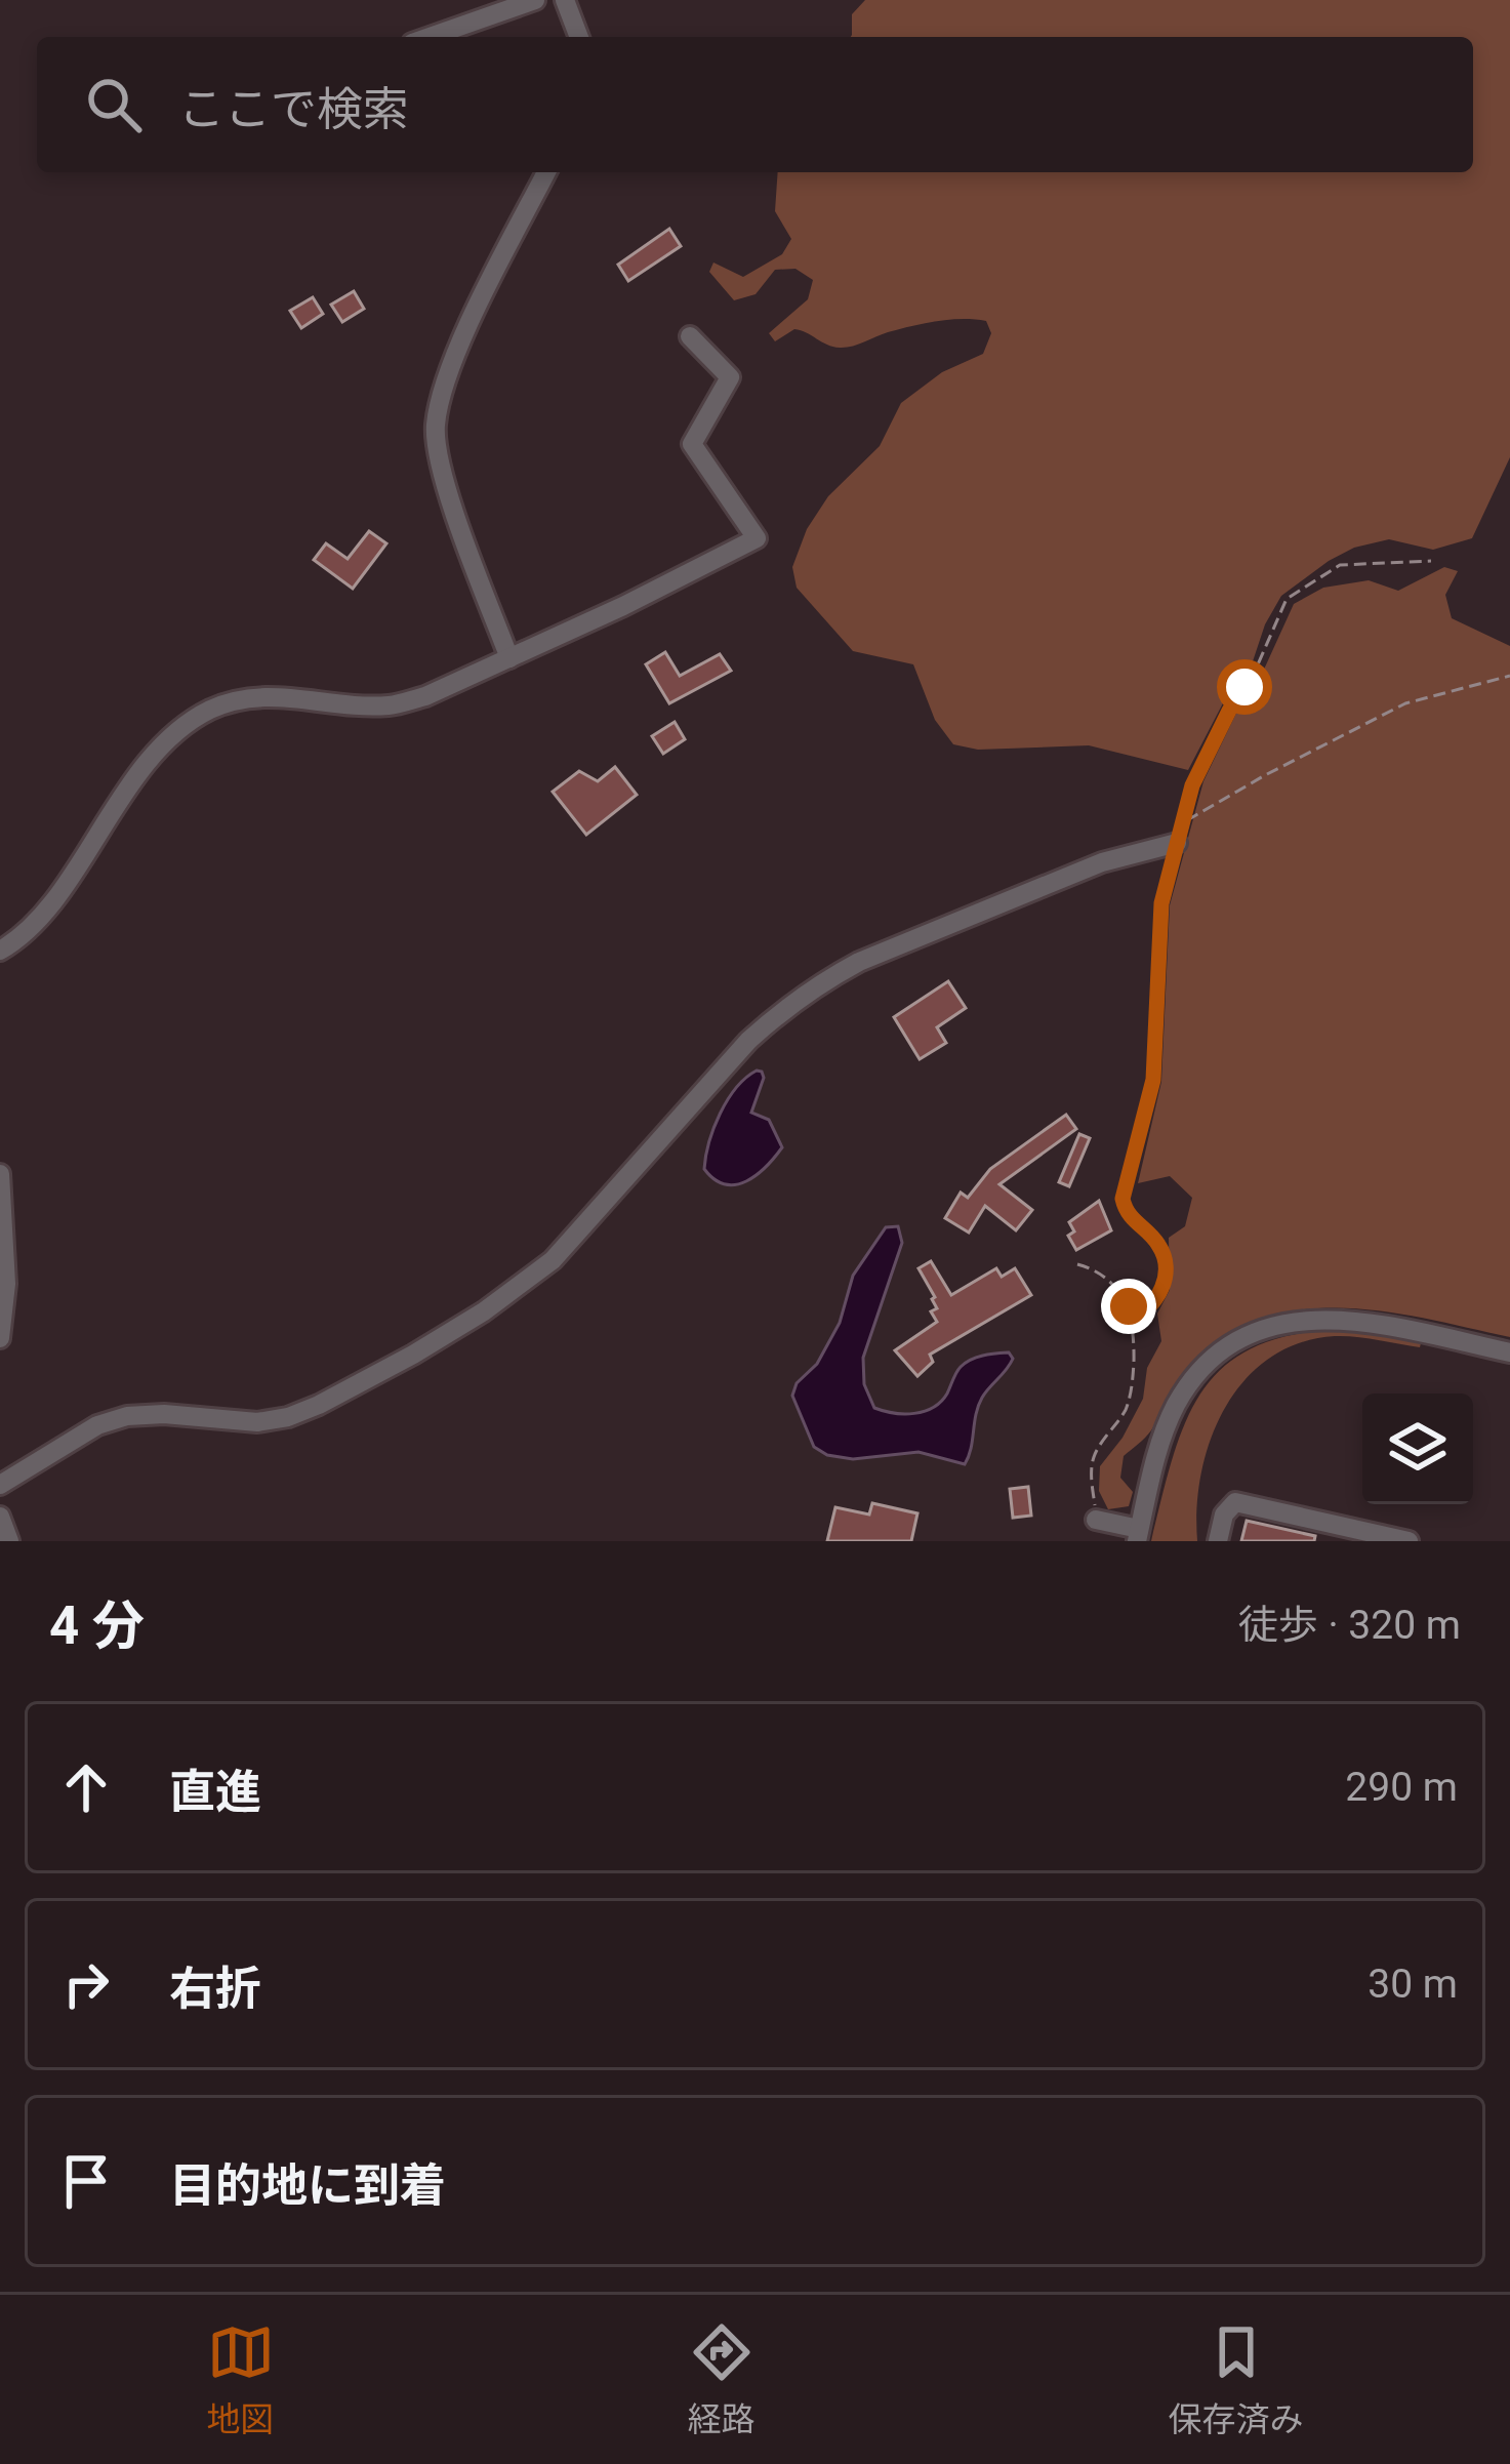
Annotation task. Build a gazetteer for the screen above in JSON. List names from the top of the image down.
{
  "page": {
    "search": "ここで検索",
    "heading": ["4 分", "徒歩 · 320 m"],
    "list": [
      ["直進", "290 m"],
      ["右折", "30 m"],
      "目的地に到着"
    ],
    "nav": ["地図", "経路", "保存済み"]
  }
}
